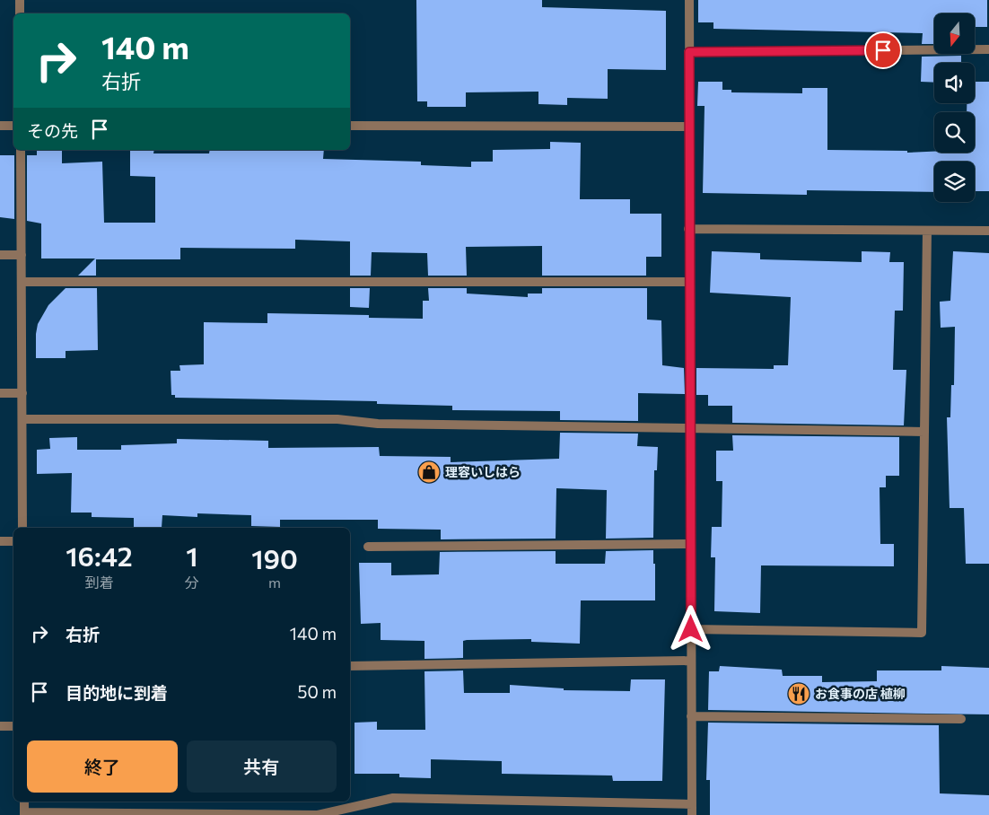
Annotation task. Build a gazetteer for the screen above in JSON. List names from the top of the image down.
{
  "places": {
    "shop": ["理容いしはら"],
    "restaurant": ["お食事の店 植柳"]
  },
  "north": "bottom",
  "page": {
    "turn": ["140 m", "右折"],
    "then": "その先",
    "eta": [
      "16:42",
      "到着",
      "1",
      "分",
      "190",
      "m"
    ],
    "list": [
      {
        "name": "右折",
        "value": "140 m"
      },
      {
        "name": "目的地に到着",
        "value": "50 m"
      }
    ],
    "buttons": ["終了", "共有"]
  }
}
